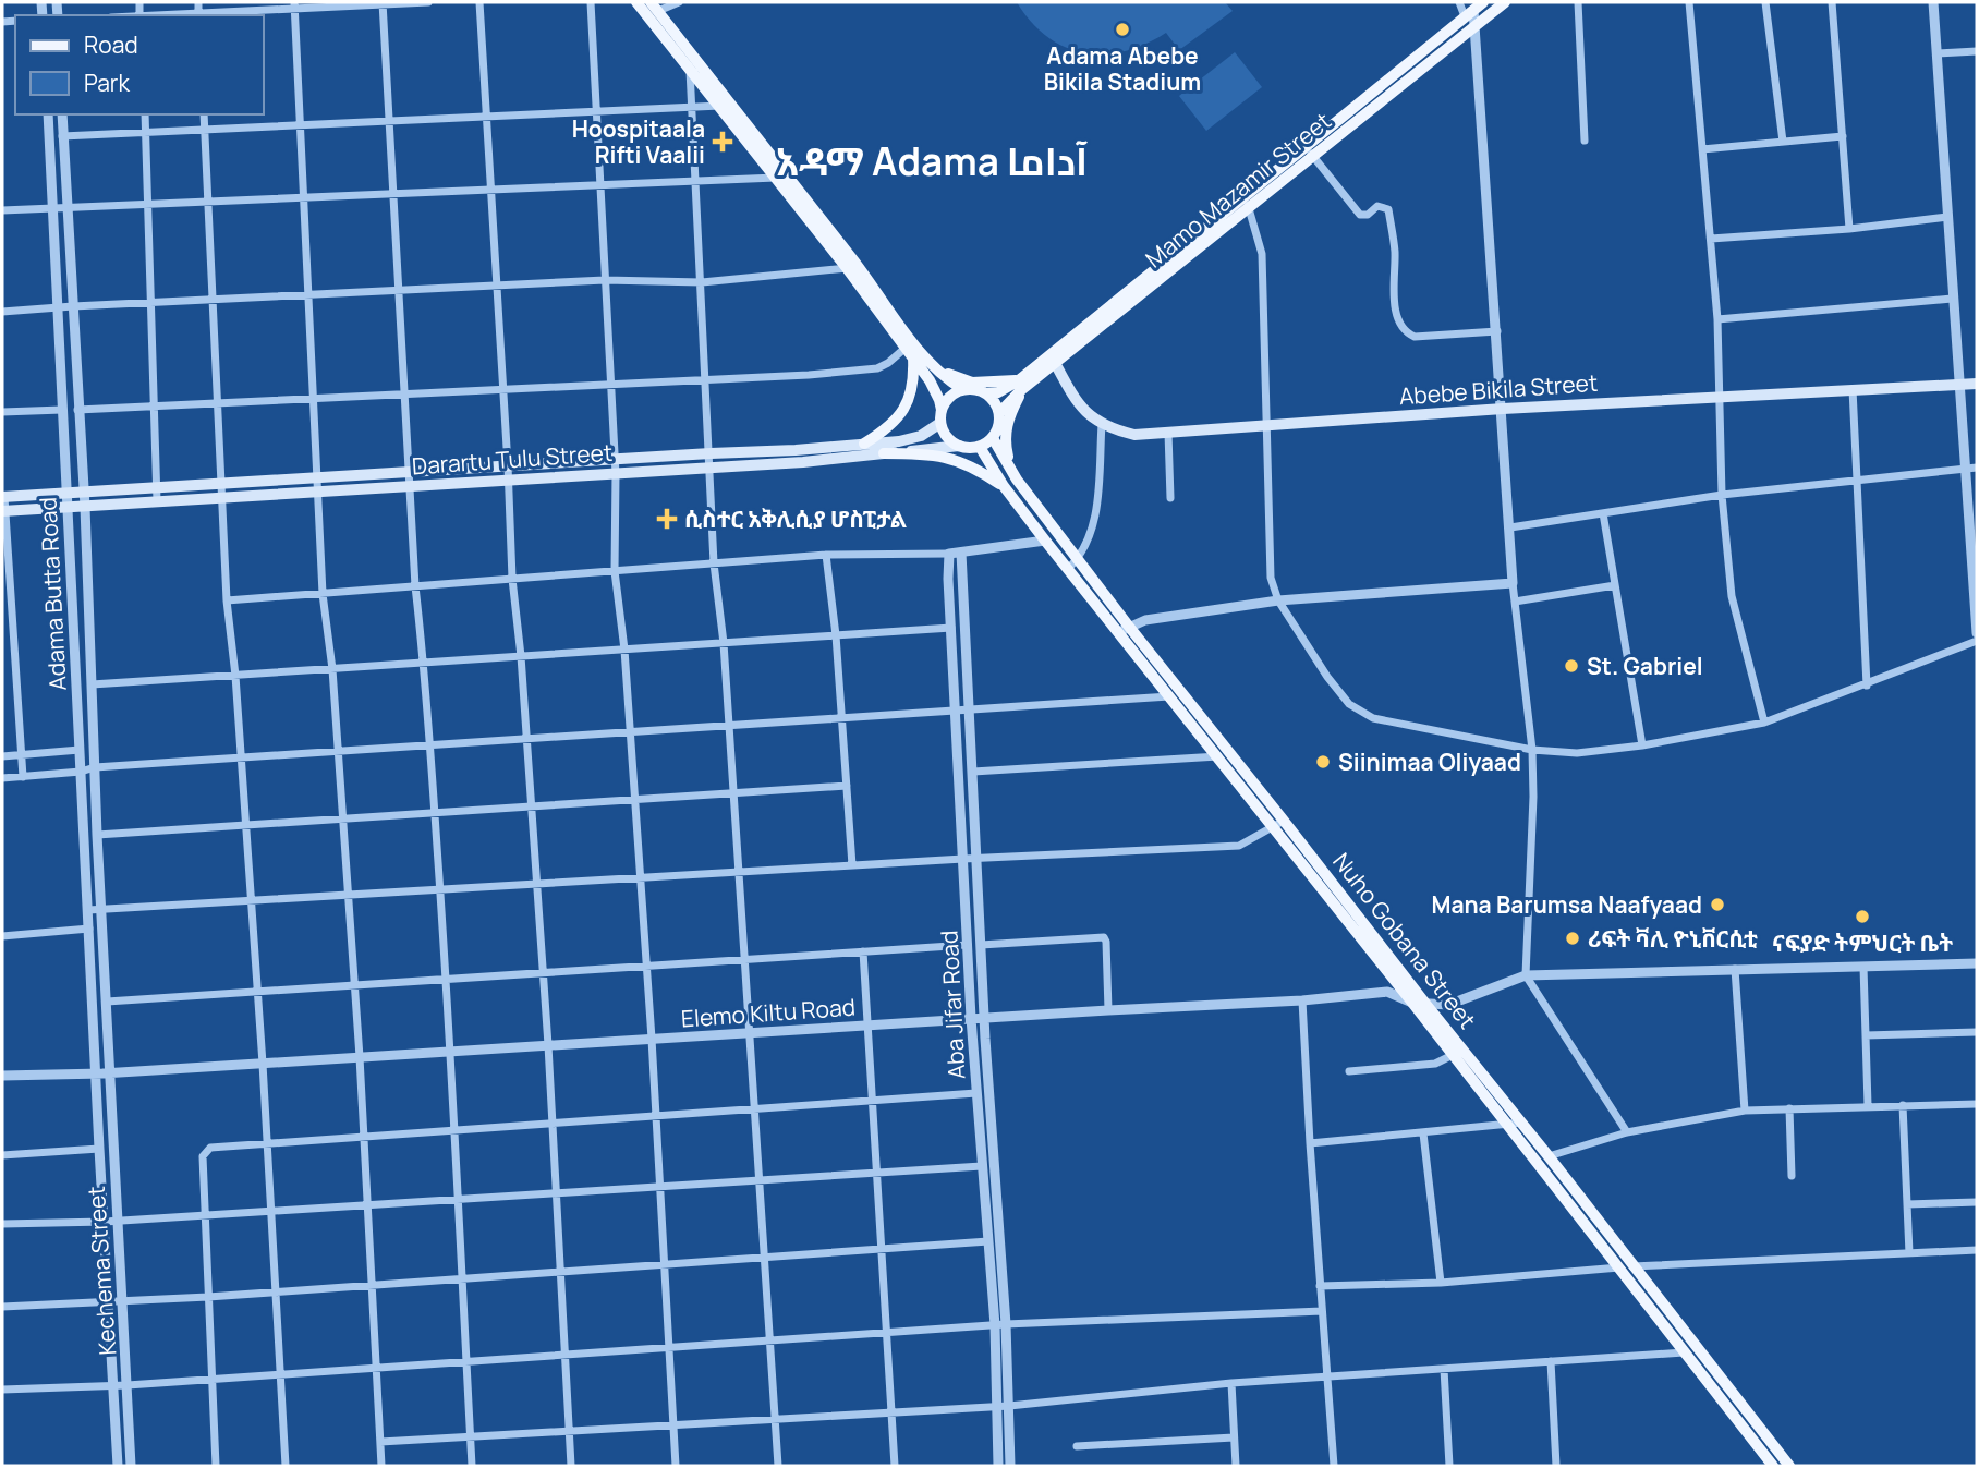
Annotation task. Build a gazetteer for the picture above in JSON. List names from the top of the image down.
{
  "streets": {
    "main road": [
      "Mamo Mazamir Street",
      "Abebe Bikila Street",
      "Darartu Tulu Street",
      "Nuho Gobana Street"
    ],
    "street": [
      "Adama Butta Road",
      "Aba Jifar Road",
      "Elemo Kiltu Road",
      "Kechema Street"
    ]
  },
  "crossings": [
    ["Mamo Mazamir Street", "Abebe Bikila Street"],
    ["Mamo Mazamir Street", "Darartu Tulu Street"],
    ["Mamo Mazamir Street", "Nuho Gobana Street"],
    ["Darartu Tulu Street", "Adama Butta Road"],
    ["Darartu Tulu Street", "Nuho Gobana Street"],
    ["Adama Butta Road", "Elemo Kiltu Road"],
    ["Adama Butta Road", "Kechema Street"],
    ["Nuho Gobana Street", "Elemo Kiltu Road"],
    ["Aba Jifar Road", "Elemo Kiltu Road"],
    ["Elemo Kiltu Road", "Kechema Street"]
  ],
  "districts": ["አዳማ Adama آداما"],
  "places": {
    "other": [
      "Adama Abebe Bikila Stadium",
      "St. Gabriel",
      "Siinimaa Oliyaad",
      "Mana Barumsa Naafyaad",
      "ናፍያድ ትምህርት ቤት",
      "ሪፍት ቫሊ ዮኒቨርሲቲ"
    ],
    "health": ["Hoospitaala Rifti Vaalii", "ሲስተር አቅሊሲያ ሆስፒታል"]
  },
  "legend": ["Road", "Park"]
}
